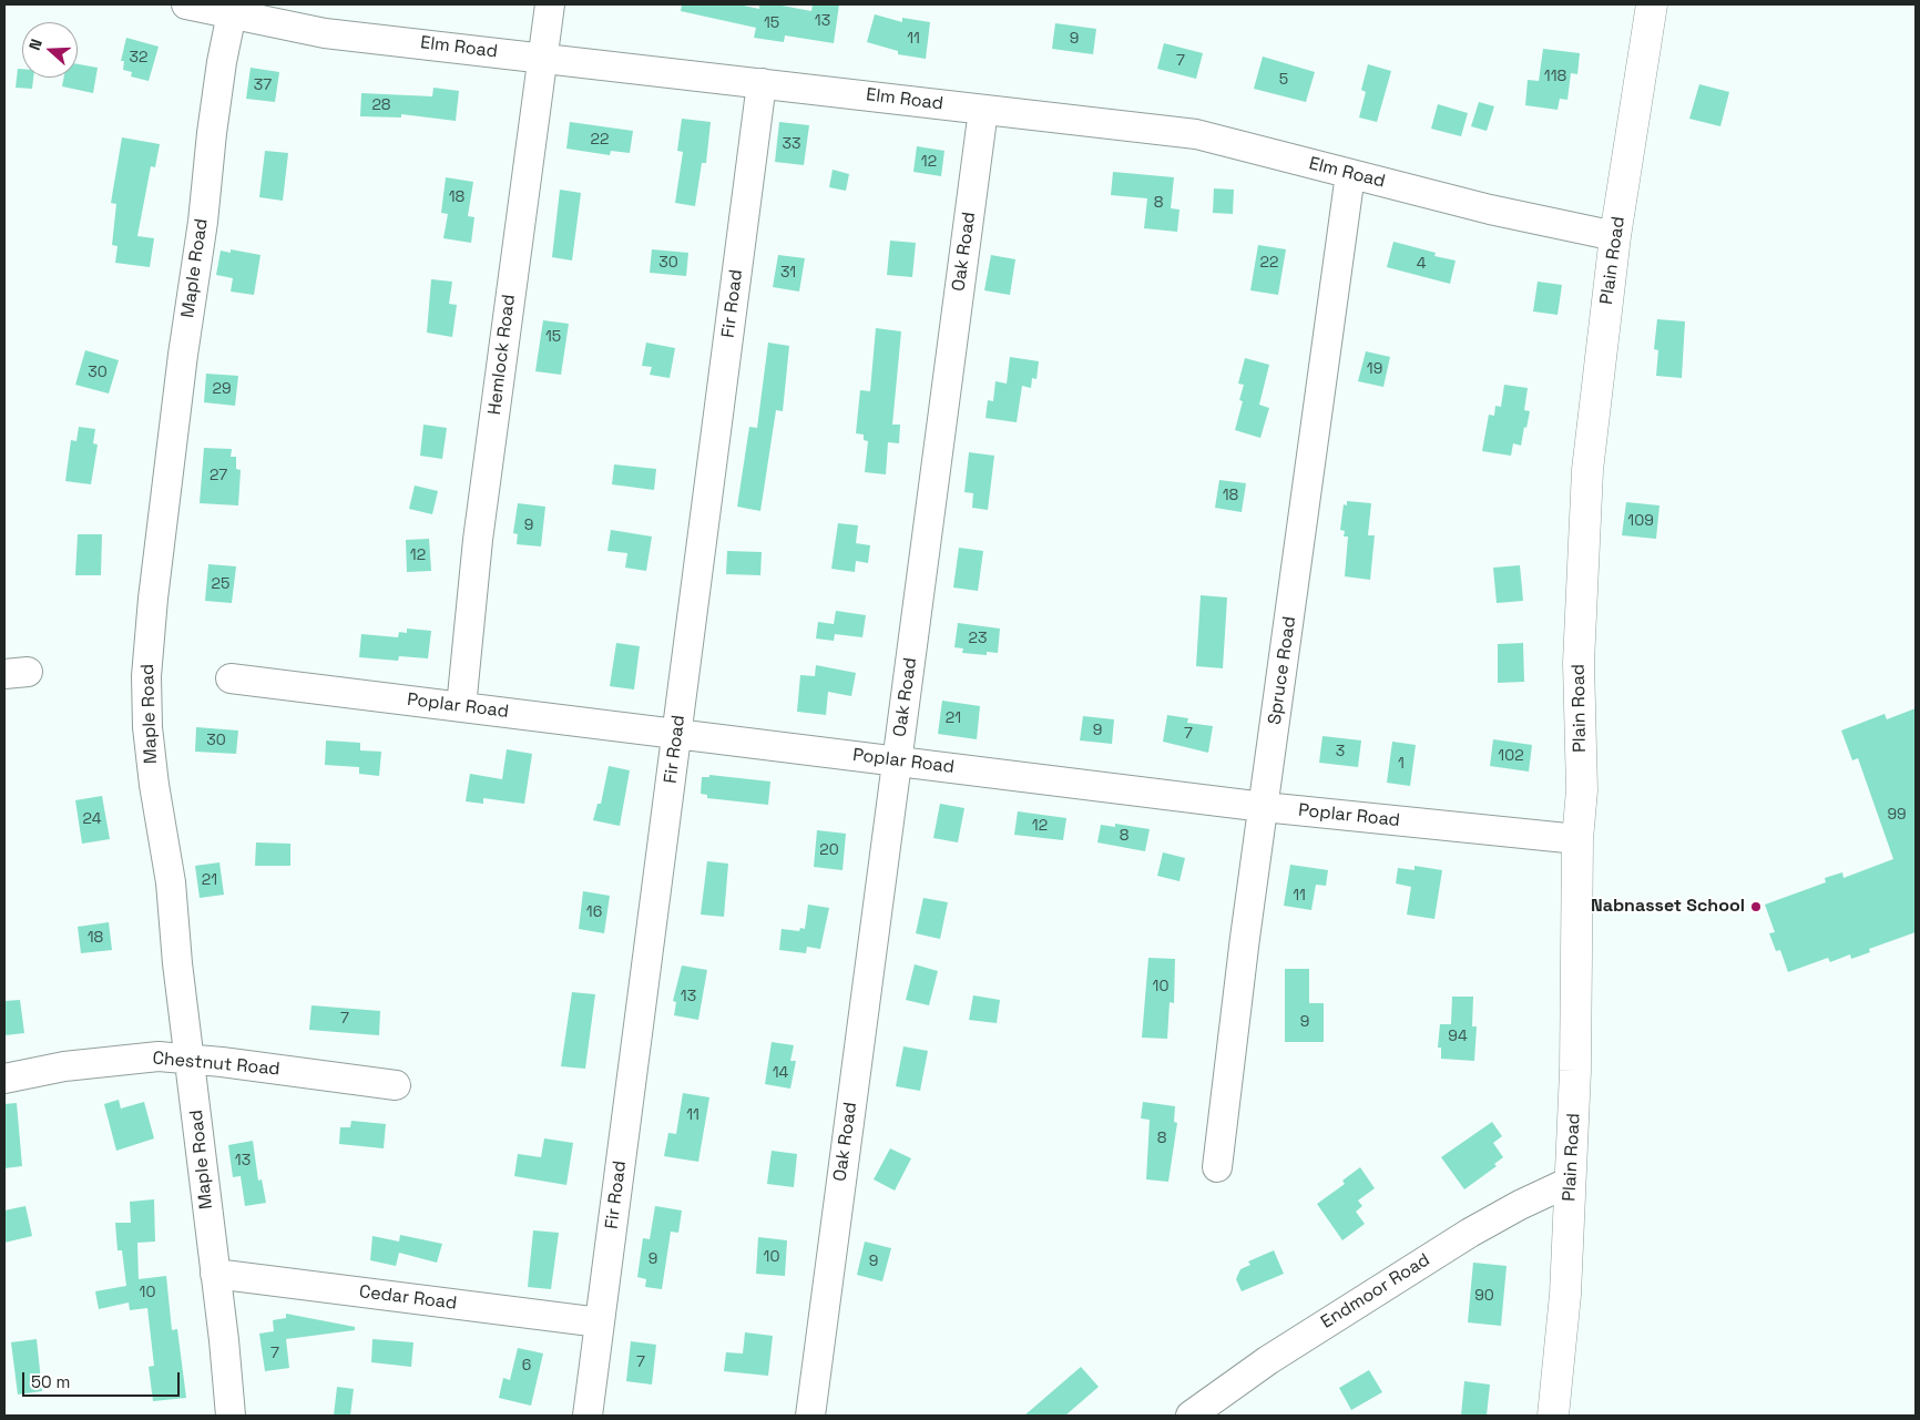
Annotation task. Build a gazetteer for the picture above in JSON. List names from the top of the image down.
{
  "streets": {
    "main road": ["Plain Road"],
    "street": [
      "Elm Road",
      "Oak Road",
      "Maple Road",
      "Fir Road",
      "Hemlock Road",
      "Spruce Road",
      "Poplar Road",
      "Chestnut Road",
      "Endmoor Road",
      "Cedar Road"
    ]
  },
  "crossings": [
    ["Elm Road", "Oak Road"],
    ["Elm Road", "Plain Road"],
    ["Elm Road", "Maple Road"],
    ["Elm Road", "Fir Road"],
    ["Elm Road", "Hemlock Road"],
    ["Elm Road", "Spruce Road"],
    ["Oak Road", "Poplar Road"],
    ["Plain Road", "Poplar Road"],
    ["Plain Road", "Endmoor Road"],
    ["Maple Road", "Chestnut Road"],
    ["Maple Road", "Cedar Road"],
    ["Fir Road", "Poplar Road"],
    ["Fir Road", "Cedar Road"],
    ["Hemlock Road", "Poplar Road"],
    ["Spruce Road", "Poplar Road"]
  ],
  "places": ["Nabnasset School"],
  "house_numbers": [
    "13",
    "15",
    "11",
    "9",
    "32",
    "7",
    "118",
    "5",
    "37",
    "28",
    "22",
    "33",
    "12",
    "18",
    "8",
    "30",
    "22",
    "4",
    "31",
    "15",
    "19",
    "30",
    "29",
    "27",
    "18",
    "109",
    "9",
    "12",
    "25",
    "23",
    "21",
    "9",
    "7",
    "30",
    "3",
    "102",
    "1",
    "99",
    "24",
    "12",
    "8",
    "20",
    "21",
    "11",
    "16",
    "18",
    "10",
    "13",
    "7",
    "9",
    "94",
    "14",
    "11",
    "8",
    "13",
    "10",
    "9",
    "9",
    "10",
    "90",
    "7",
    "7",
    "6"
  ],
  "scale_bar": "50 m",
  "north": "left"
}
